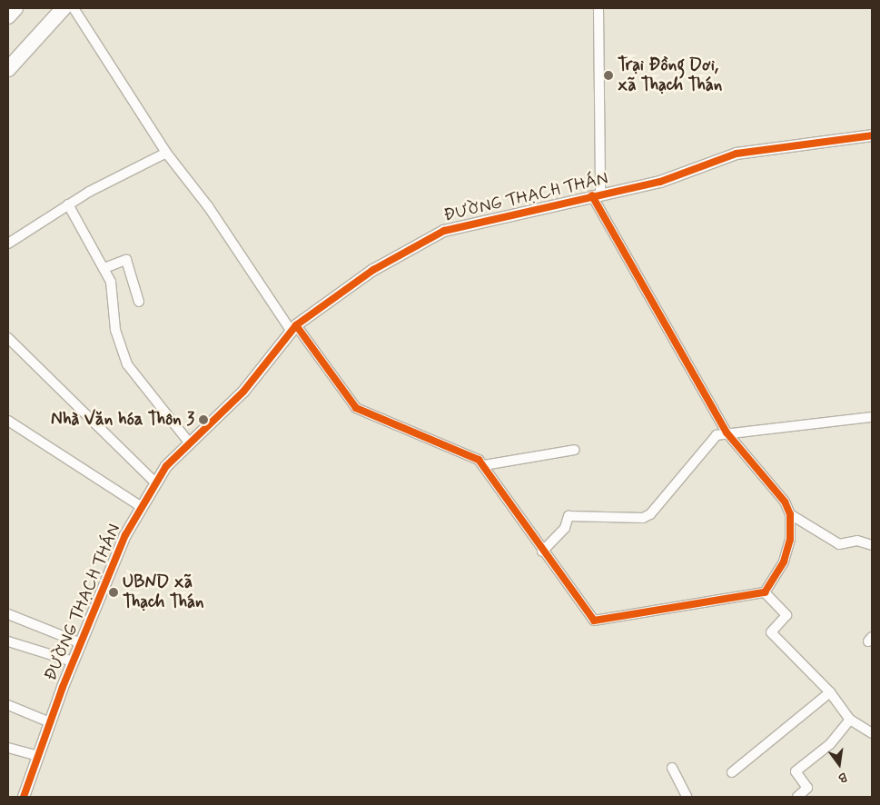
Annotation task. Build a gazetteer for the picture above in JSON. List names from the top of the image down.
{
  "streets": {
    "street": ["ĐƯỜNG THẠCH THÁN"]
  },
  "places": ["Trại Đồng Dơi, xã Thạch Thán", "Nhà Văn hóa Thôn 3", "UBND xã Thạch Thán"],
  "north": "bottom"
}
